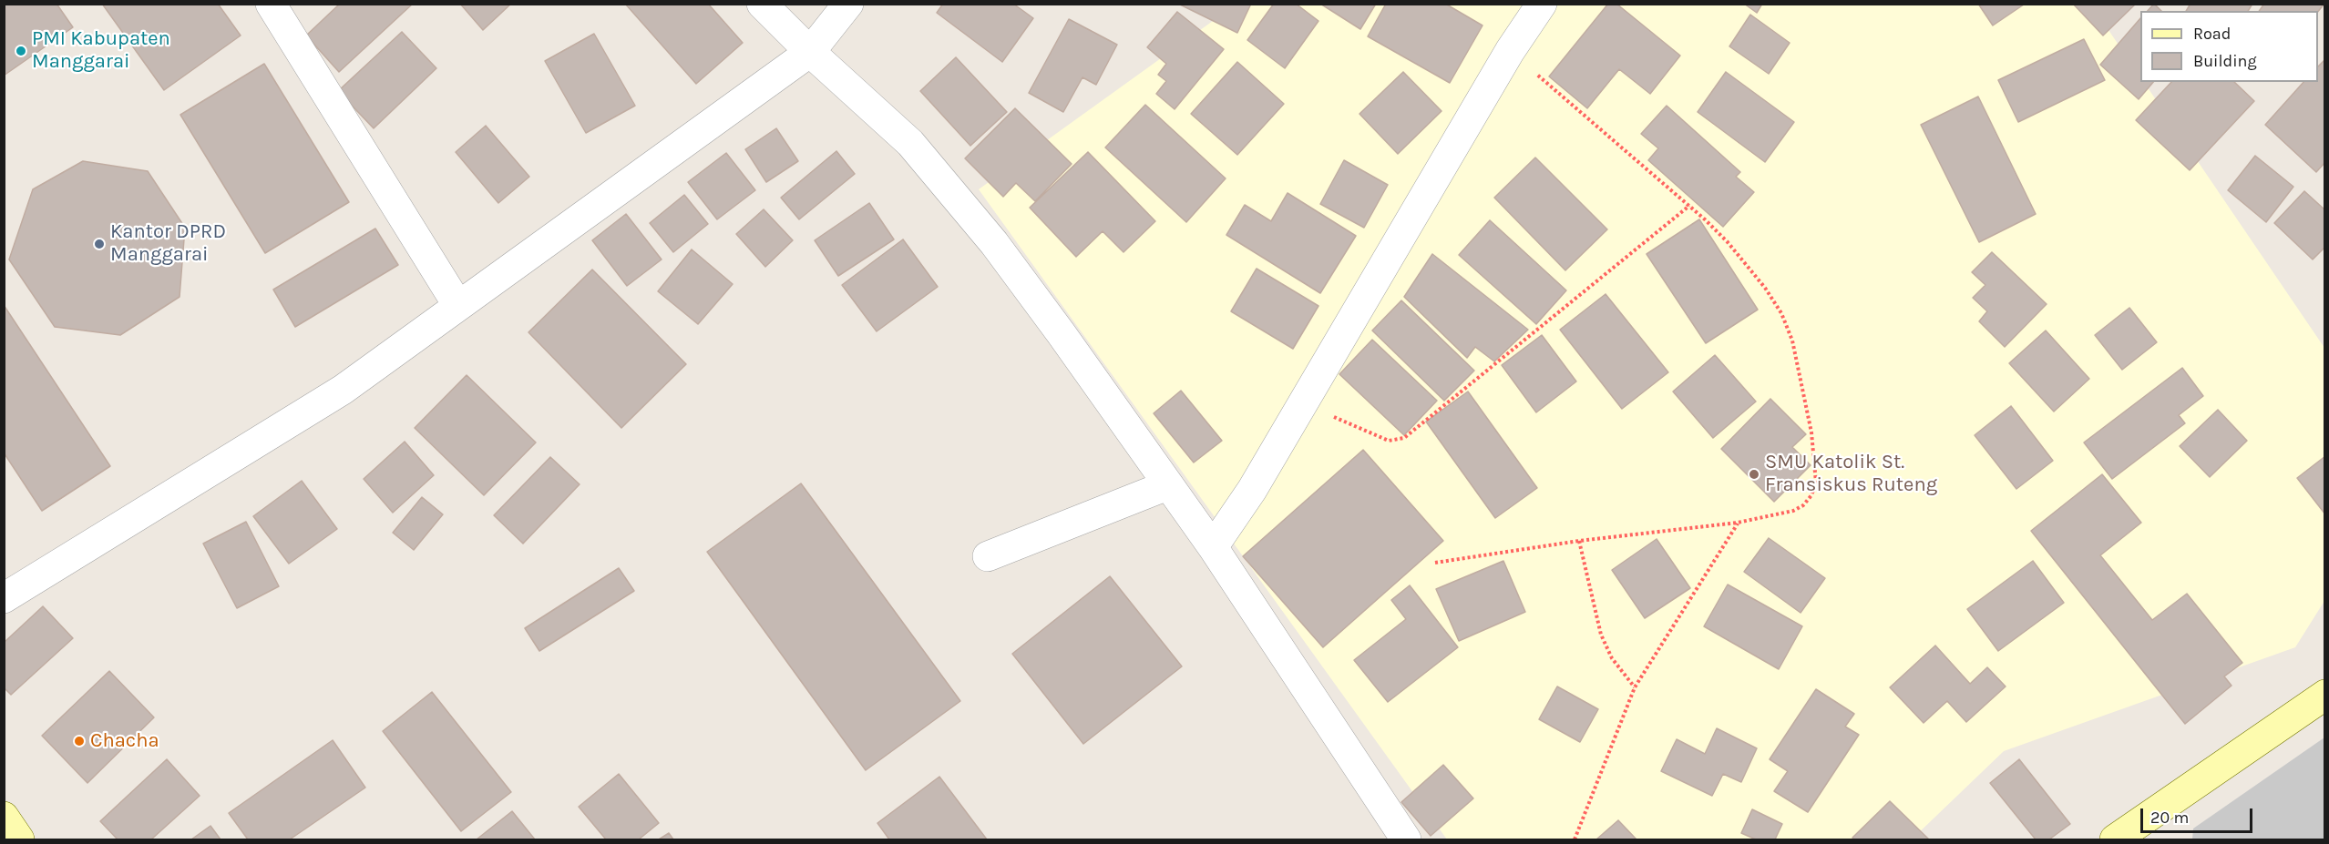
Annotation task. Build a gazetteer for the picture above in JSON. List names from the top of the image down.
{
  "places": [
    "PMI Kabupaten Manggarai",
    "Kantor DPRD Manggarai",
    "SMU Katolik St. Fransiskus Ruteng",
    "Chacha"
  ],
  "legend": ["Road", "Building"],
  "scale_bar": "20 m"
}
